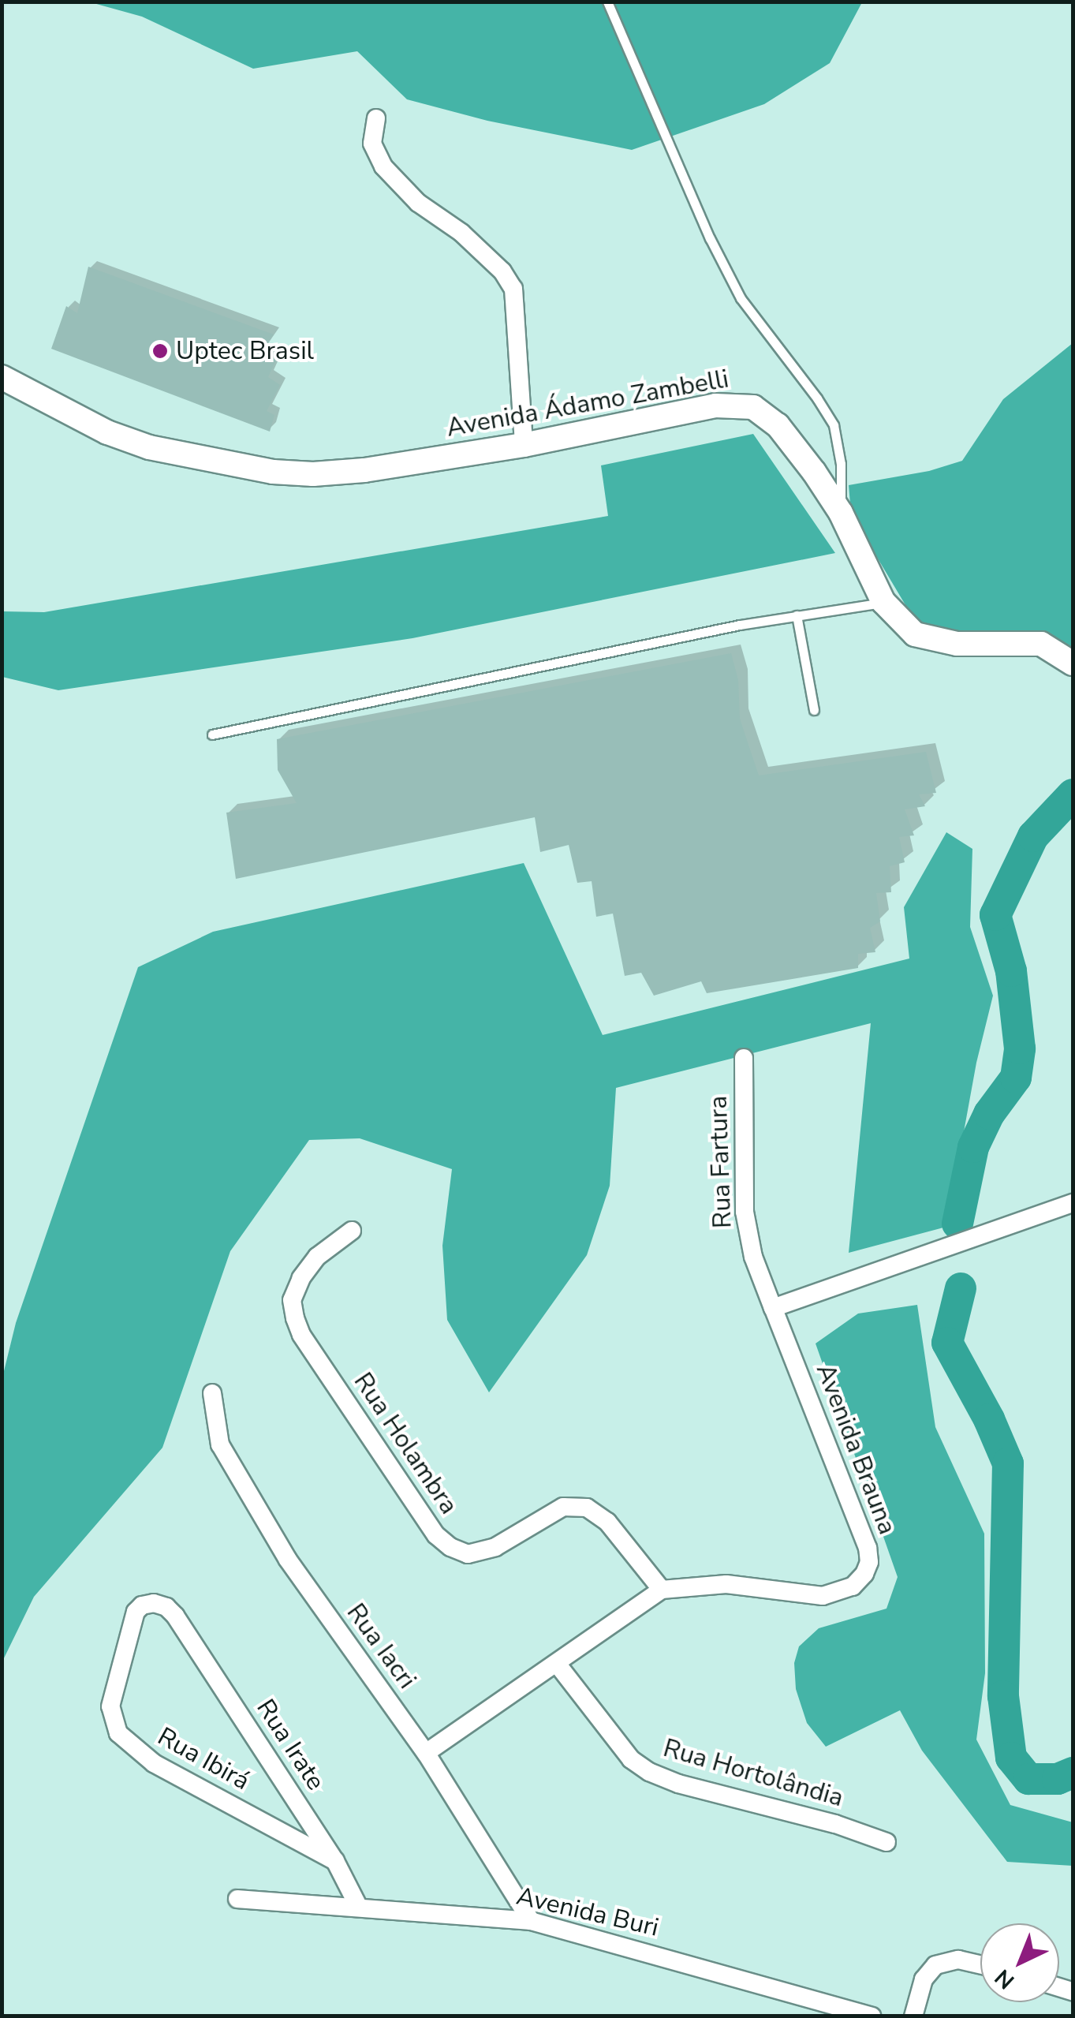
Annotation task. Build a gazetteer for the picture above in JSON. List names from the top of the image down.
{
  "streets": {
    "street": [
      "Avenida Ádamo Zambelli",
      "Rua Fartura",
      "Rua Holambra",
      "Avenida Brauna",
      "Rua Iacri",
      "Rua Irate",
      "Rua Ibirá",
      "Rua Hortolândia",
      "Avenida Buri"
    ]
  },
  "crossings": [
    ["Rua Fartura", "Avenida Brauna"],
    ["Rua Holambra", "Avenida Brauna"],
    ["Rua Iacri", "Avenida Buri"],
    ["Rua Irate", "Rua Ibirá"],
    ["Rua Irate", "Avenida Buri"]
  ],
  "places": ["Uptec Brasil"],
  "north": "bottom left"
}
